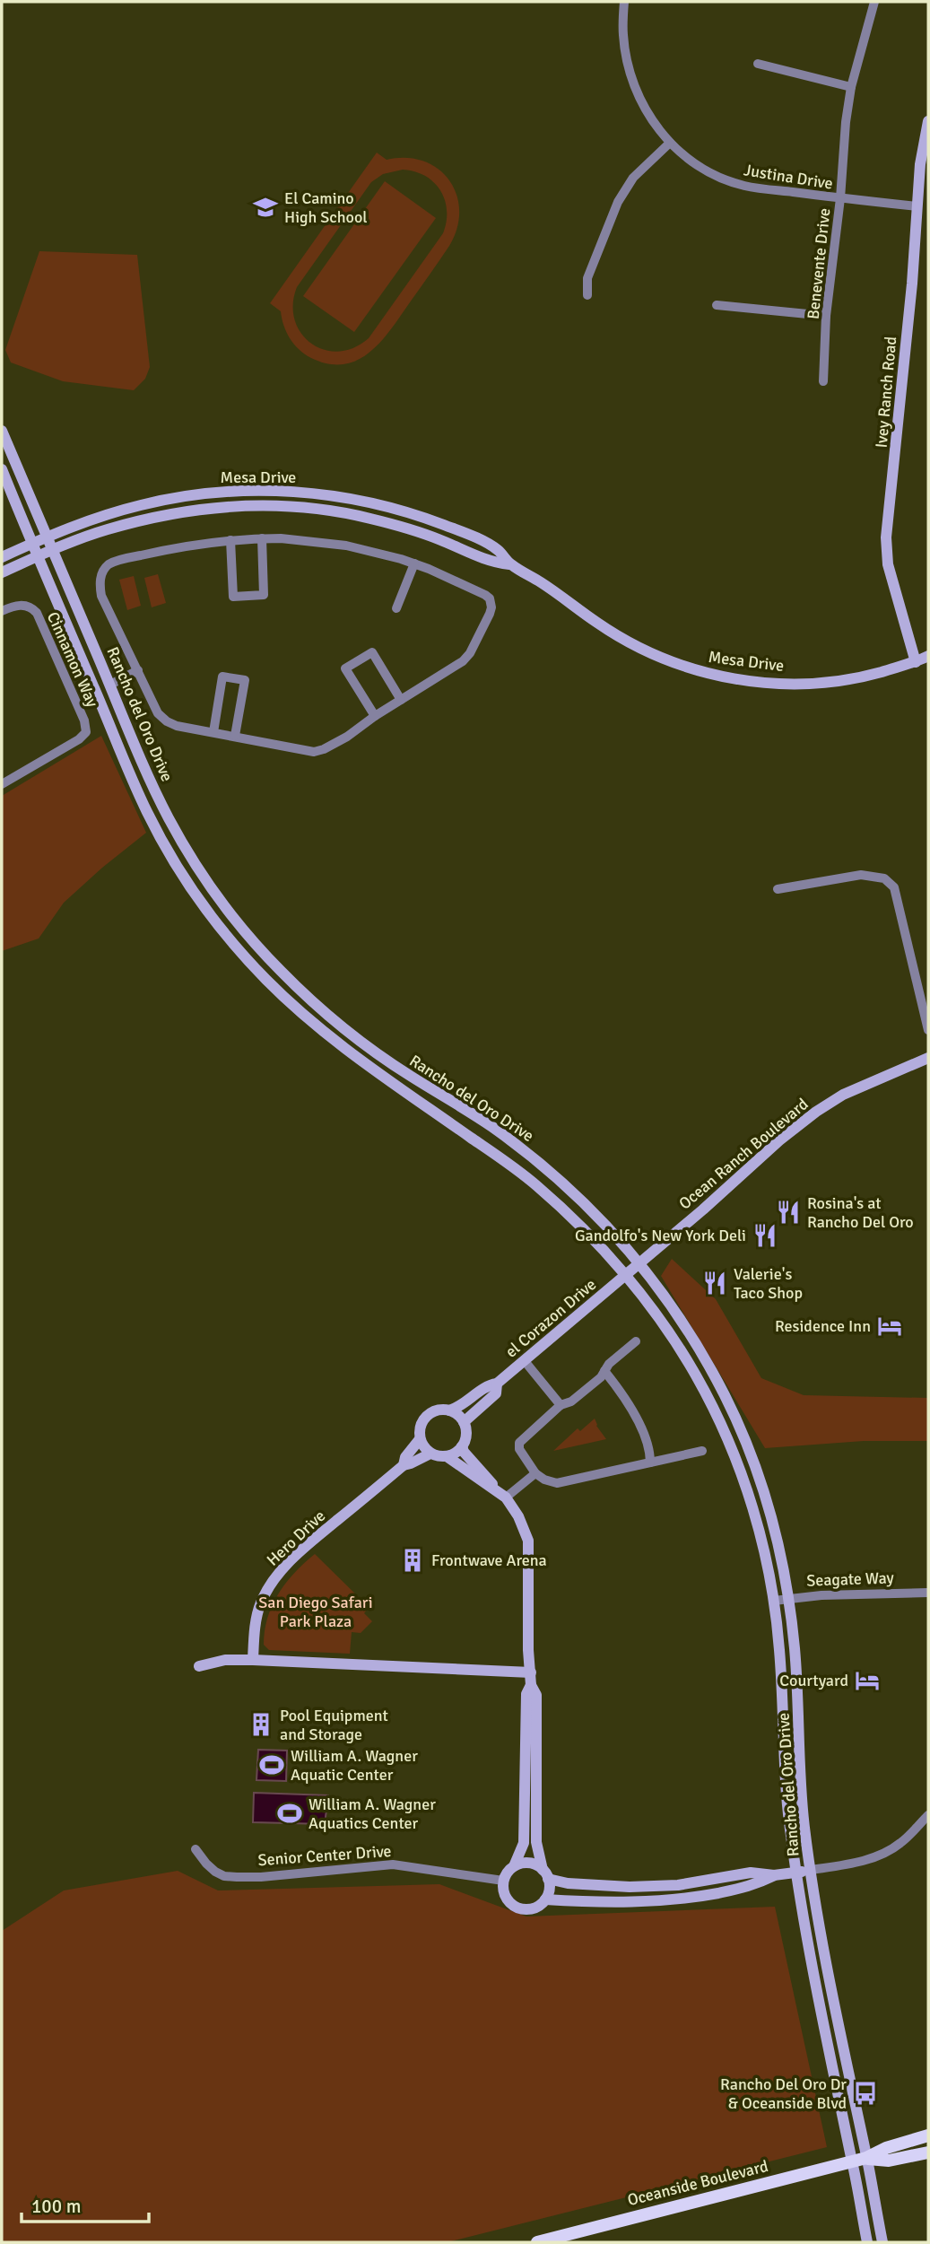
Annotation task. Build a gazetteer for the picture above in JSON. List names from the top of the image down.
{
  "streets": {
    "main road": [
      "Ivey Ranch Road",
      "Mesa Drive",
      "Rancho del Oro Drive",
      "Ocean Ranch Boulevard",
      "el Corazon Drive",
      "Hero Drive",
      "Oceanside Boulevard"
    ],
    "street": [
      "Justina Drive",
      "Benevente Drive",
      "Cinnamon Way",
      "Seagate Way",
      "Senior Center Drive"
    ]
  },
  "crossings": [
    ["Justina Drive", "Benevente Drive"],
    ["Justina Drive", "Ivey Ranch Road"],
    ["Ivey Ranch Road", "Mesa Drive"],
    ["Mesa Drive", "Rancho del Oro Drive"],
    ["Rancho del Oro Drive", "Ocean Ranch Boulevard"],
    ["Rancho del Oro Drive", "el Corazon Drive"],
    ["Rancho del Oro Drive", "Seagate Way"],
    ["Rancho del Oro Drive", "Oceanside Boulevard"],
    ["Ocean Ranch Boulevard", "el Corazon Drive"],
    ["el Corazon Drive", "Hero Drive"]
  ],
  "parks": ["San Diego Safari Park Plaza"],
  "places": {
    "school or university": ["El Camino High School"],
    "restaurant": ["Rosina's at Rancho Del Oro", "Gandolfo's New York Deli", "Valerie's Taco Shop"],
    "hotel": ["Residence Inn", "Courtyard"],
    "building": ["Frontwave Arena", "Pool Equipment and Storage"],
    "sports": ["William A. Wagner Aquatic Center", "William A. Wagner Aquatics Center"],
    "bus stop": ["Rancho Del Oro Dr & Oceanside Blvd"]
  },
  "scale_bar": "100 m"
}
